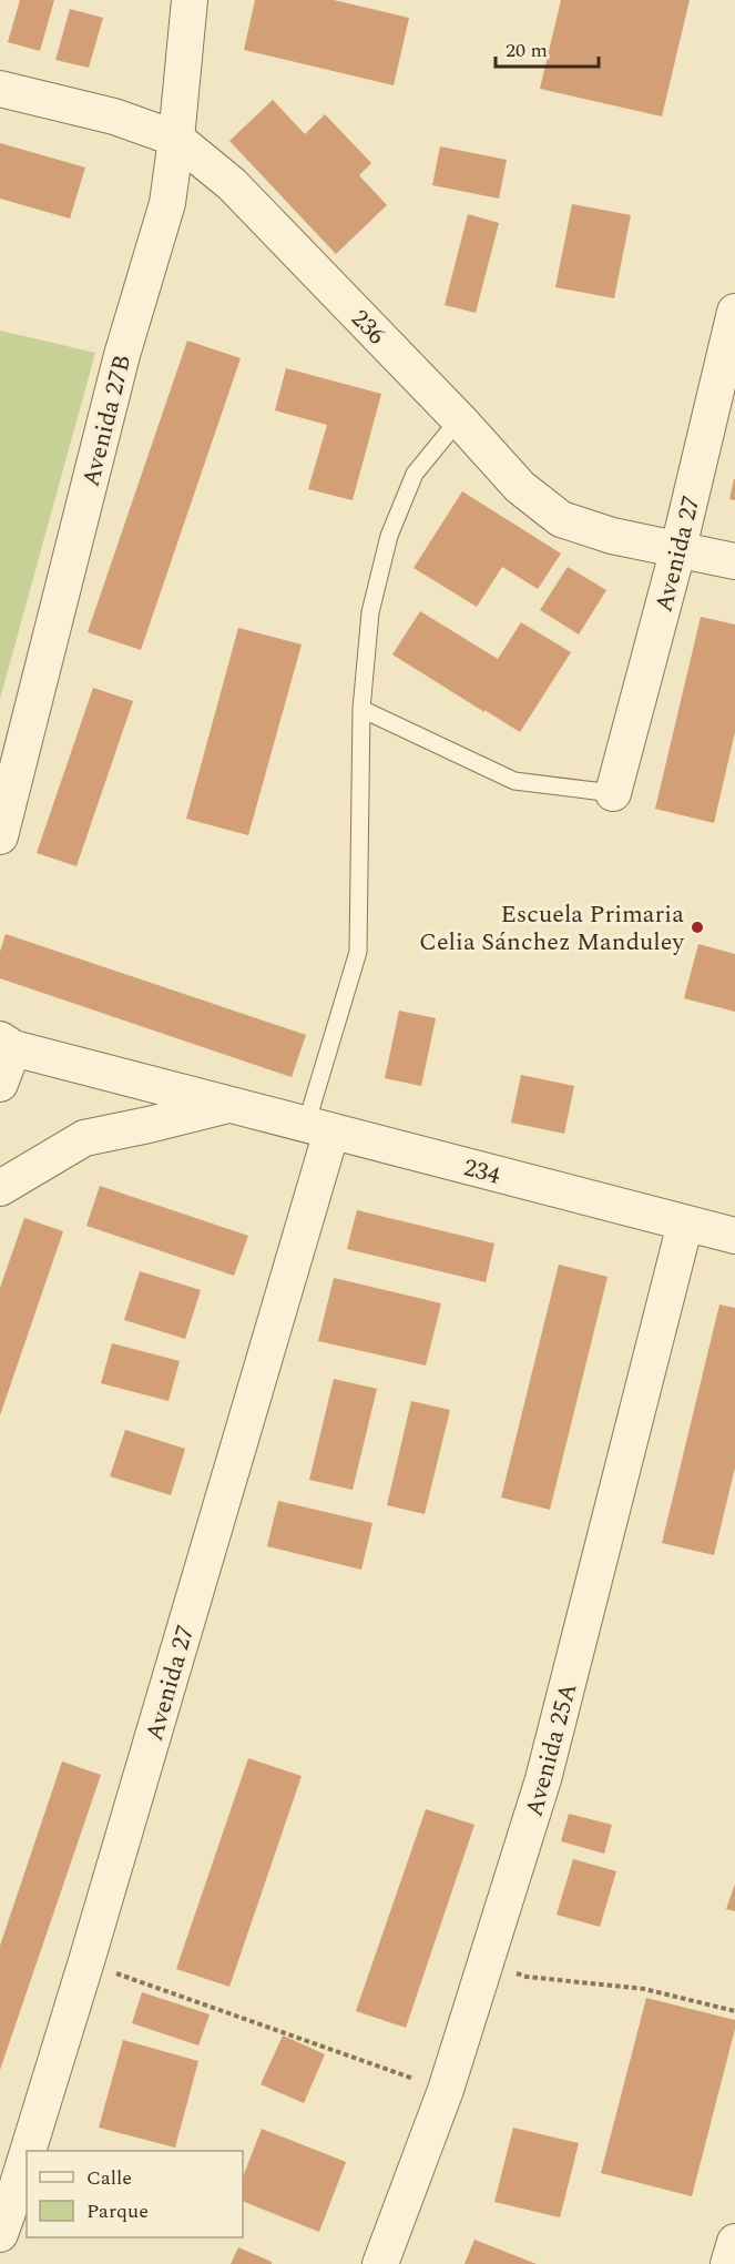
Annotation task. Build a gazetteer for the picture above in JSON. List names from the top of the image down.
{
  "streets": {
    "street": [
      "236",
      "Avenida 27B",
      "Avenida 27",
      "234",
      "Avenida 25A"
    ]
  },
  "crossings": [
    ["236", "Avenida 27B"],
    ["236", "Avenida 27"],
    ["Avenida 27", "234"],
    ["234", "Avenida 25A"]
  ],
  "places": ["Escuela Primaria Celia Sánchez Manduley"],
  "legend": ["Calle", "Parque"],
  "scale_bar": "20 m"
}
